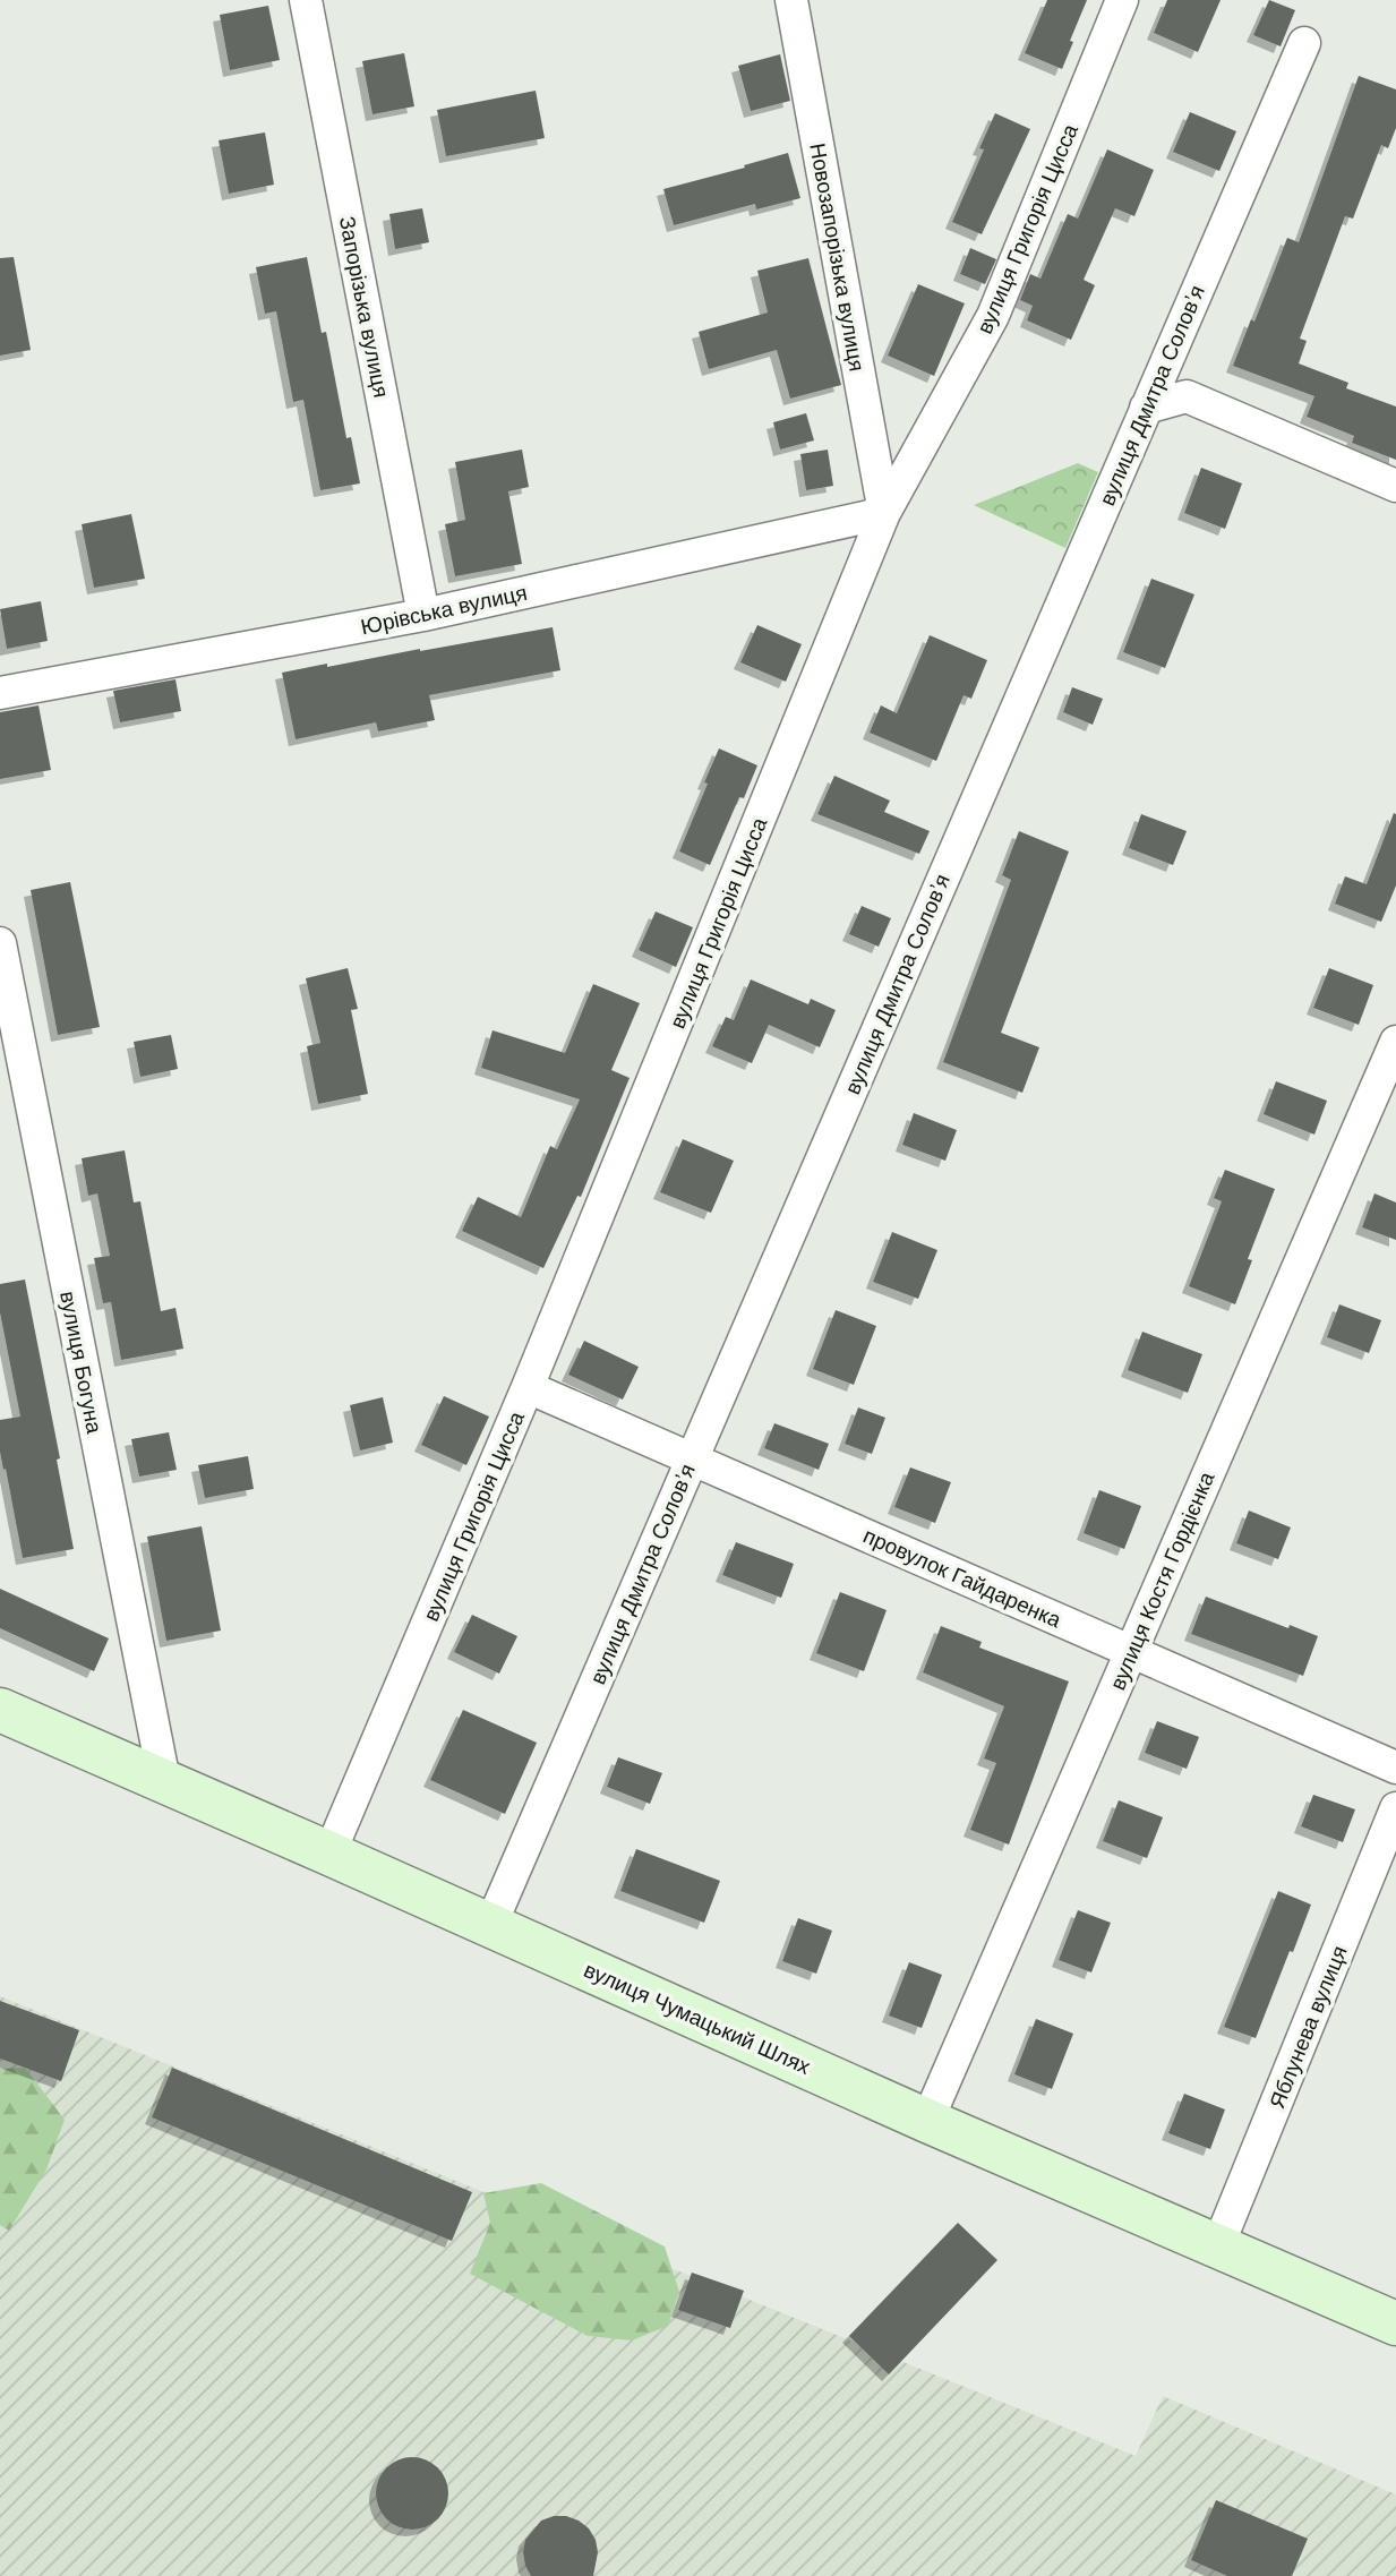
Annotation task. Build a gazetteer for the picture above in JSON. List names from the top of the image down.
{
  "streets": {
    "main road": ["вулиця Чумацький Шлях"],
    "street": [
      "вулиця Григорія Цисса",
      "Новозапорізька вулиця",
      "Запорізька вулиця",
      "вулиця Дмитра Соловʼя",
      "Юрівська вулиця",
      "вулиця Богуна",
      "провулок Гайдаренка",
      "вулиця Костя Гордієнка",
      "Яблунева вулиця"
    ]
  },
  "crossings": [
    ["вулиця Григорія Цисса", "Новозапорізька вулиця"],
    ["вулиця Григорія Цисса", "Юрівська вулиця"],
    ["вулиця Григорія Цисса", "провулок Гайдаренка"],
    ["вулиця Григорія Цисса", "вулиця Чумацький Шлях"],
    ["Новозапорізька вулиця", "Юрівська вулиця"],
    ["Запорізька вулиця", "Юрівська вулиця"],
    ["вулиця Дмитра Соловʼя", "провулок Гайдаренка"],
    ["вулиця Дмитра Соловʼя", "вулиця Чумацький Шлях"],
    ["вулиця Богуна", "вулиця Чумацький Шлях"],
    ["провулок Гайдаренка", "вулиця Костя Гордієнка"],
    ["вулиця Костя Гордієнка", "вулиця Чумацький Шлях"],
    ["вулиця Чумацький Шлях", "Яблунева вулиця"]
  ]
}
